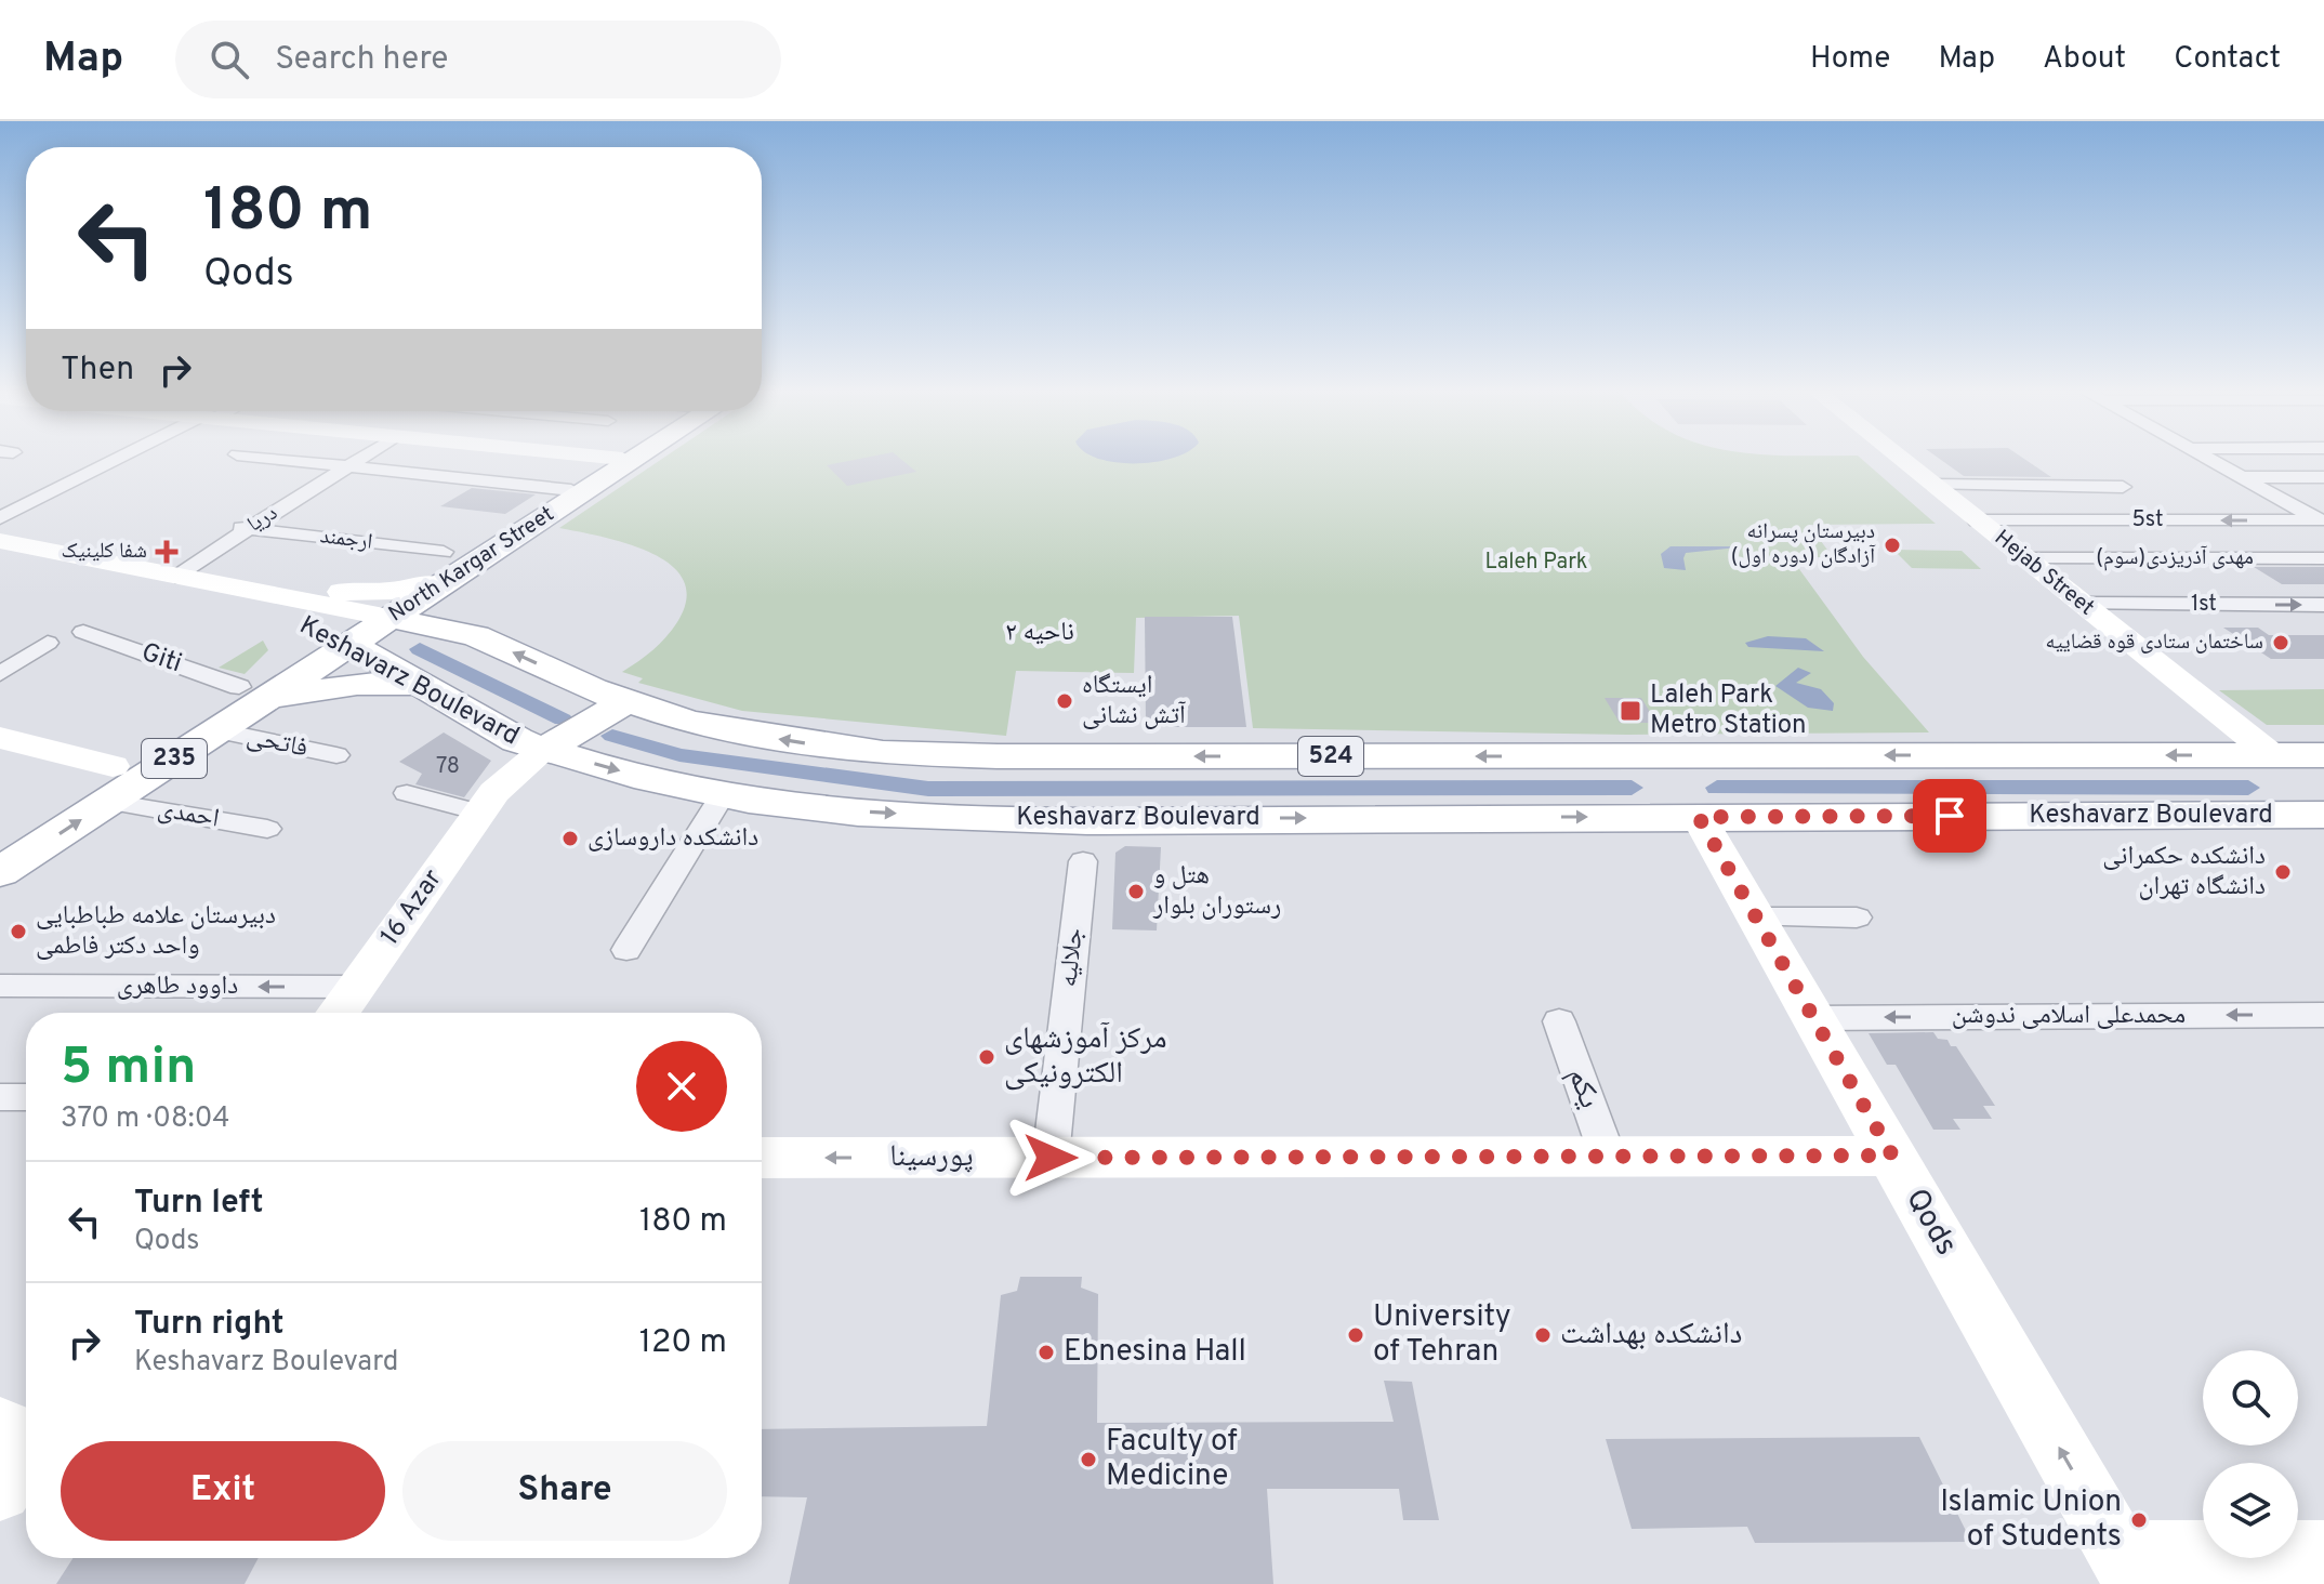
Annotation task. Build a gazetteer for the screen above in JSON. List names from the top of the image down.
{
  "streets": {
    "main road": [
      "North Kargar Street",
      "Keshavarz Boulevard",
      "524",
      "235"
    ],
    "street": [
      "دریا",
      "5st",
      "ارجمند",
      "مهدی آذریزدی(سوم)",
      "Hejab Street",
      "1st",
      "Giti",
      "فاتحی",
      "احمدی",
      "16 Azar",
      "جلالیه",
      "داوود طاهری",
      "محمدعلی اسلامی ندوشن",
      "یکم",
      "پورسینا",
      "Qods"
    ]
  },
  "crossings": [
    ["دریا", "ارجمند"],
    ["دریا", "Keshavarz Boulevard"],
    ["5st", "Hejab Street"],
    ["ارجمند", "North Kargar Street"],
    ["مهدی آذریزدی(سوم)", "Hejab Street"],
    ["North Kargar Street", "Keshavarz Boulevard"],
    ["North Kargar Street", "235"],
    ["Hejab Street", "1st"],
    ["Hejab Street", "Keshavarz Boulevard"],
    ["Giti", "235"],
    ["Keshavarz Boulevard", "235"],
    ["Keshavarz Boulevard", "16 Azar"],
    ["Keshavarz Boulevard", "Qods"],
    ["فاتحی", "235"],
    ["235", "احمدی"],
    ["16 Azar", "داوود طاهری"],
    ["جلالیه", "پورسینا"],
    ["محمدعلی اسلامی ندوشن", "Qods"],
    ["یکم", "پورسینا"],
    ["پورسینا", "Qods"]
  ],
  "one_way": ["محمدعلی اسلامی ندوشن", "Qods"],
  "districts": ["ناحیه ۲"],
  "parks": ["Laleh Park"],
  "places": {
    "other": [
      "دبيرستان پسرانه آزادگان (دوره اول)",
      "ساختمان ستادی قوه قضاییه",
      "ایستگاه آتش نشانی",
      "دانشکده داروسازی",
      "دانشکده حکمرانی دانشگاه تهران",
      "هتل و رستوران بلوار",
      "دبیرستان علامه طباطبایی واحد دکتر فاطمی",
      "مرکز آموزشهای الکترونیکی",
      "University of Tehran",
      "دانشکده بهداشت",
      "Ebnesina Hall",
      "Faculty of Medicine",
      "Islamic Union of Students"
    ],
    "health": ["شفا کلینیک"],
    "transit": ["Laleh Park Metro Station"]
  },
  "house_numbers": ["78"],
  "page": {
    "header": "Map",
    "search": "Search here",
    "nav": [
      "Home",
      "Map",
      "About",
      "Contact"
    ],
    "turn": ["180 m", "Qods"],
    "then": "Then",
    "heading": ["5 min", "370 m · 08:04"],
    "list": [
      {
        "name": "Turn left",
        "note": "Qods",
        "value": "180 m"
      },
      {
        "name": "Turn right",
        "note": "Keshavarz Boulevard",
        "value": "120 m"
      }
    ],
    "buttons": ["Exit", "Share"]
  }
}
